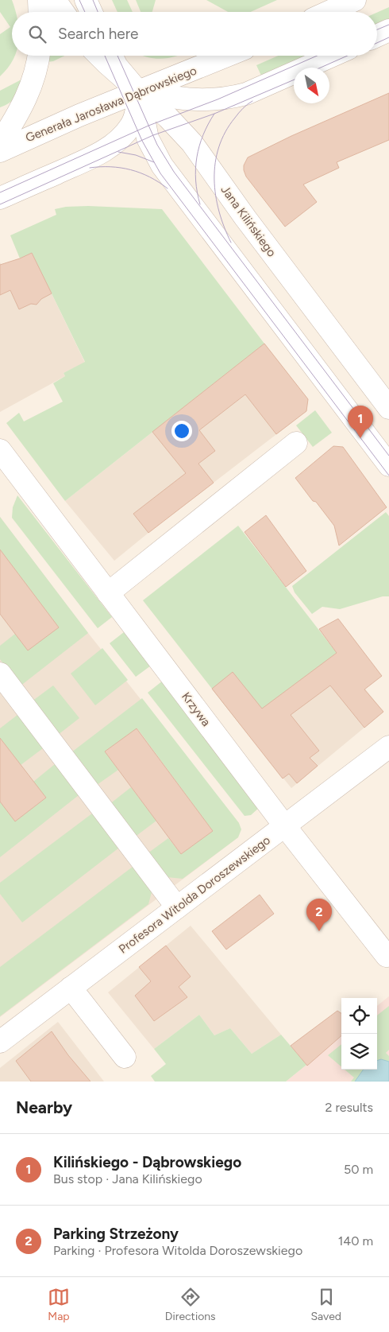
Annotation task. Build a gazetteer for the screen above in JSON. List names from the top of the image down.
{
  "streets": {
    "street": [
      "Generała Jarosława Dąbrowskiego",
      "Jana Kilińskiego",
      "Krzywa",
      "Profesora Witolda Doroszewskiego"
    ]
  },
  "crossings": [
    ["Generała Jarosława Dąbrowskiego", "Jana Kilińskiego"],
    ["Krzywa", "Profesora Witolda Doroszewskiego"]
  ],
  "north": "bottom right",
  "page": {
    "search": "Search here",
    "pins": ["1", "2"],
    "heading": ["Nearby", "2 results"],
    "list": [
      {
        "mark": "1",
        "name": "Kilińskiego - Dąbrowskiego",
        "note": "Bus stop · Jana Kilińskiego",
        "value": "50 m"
      },
      {
        "mark": "2",
        "name": "Parking Strzeżony",
        "note": "Parking · Profesora Witolda Doroszewskiego",
        "value": "140 m"
      }
    ],
    "nav": ["Map", "Directions", "Saved"]
  }
}
